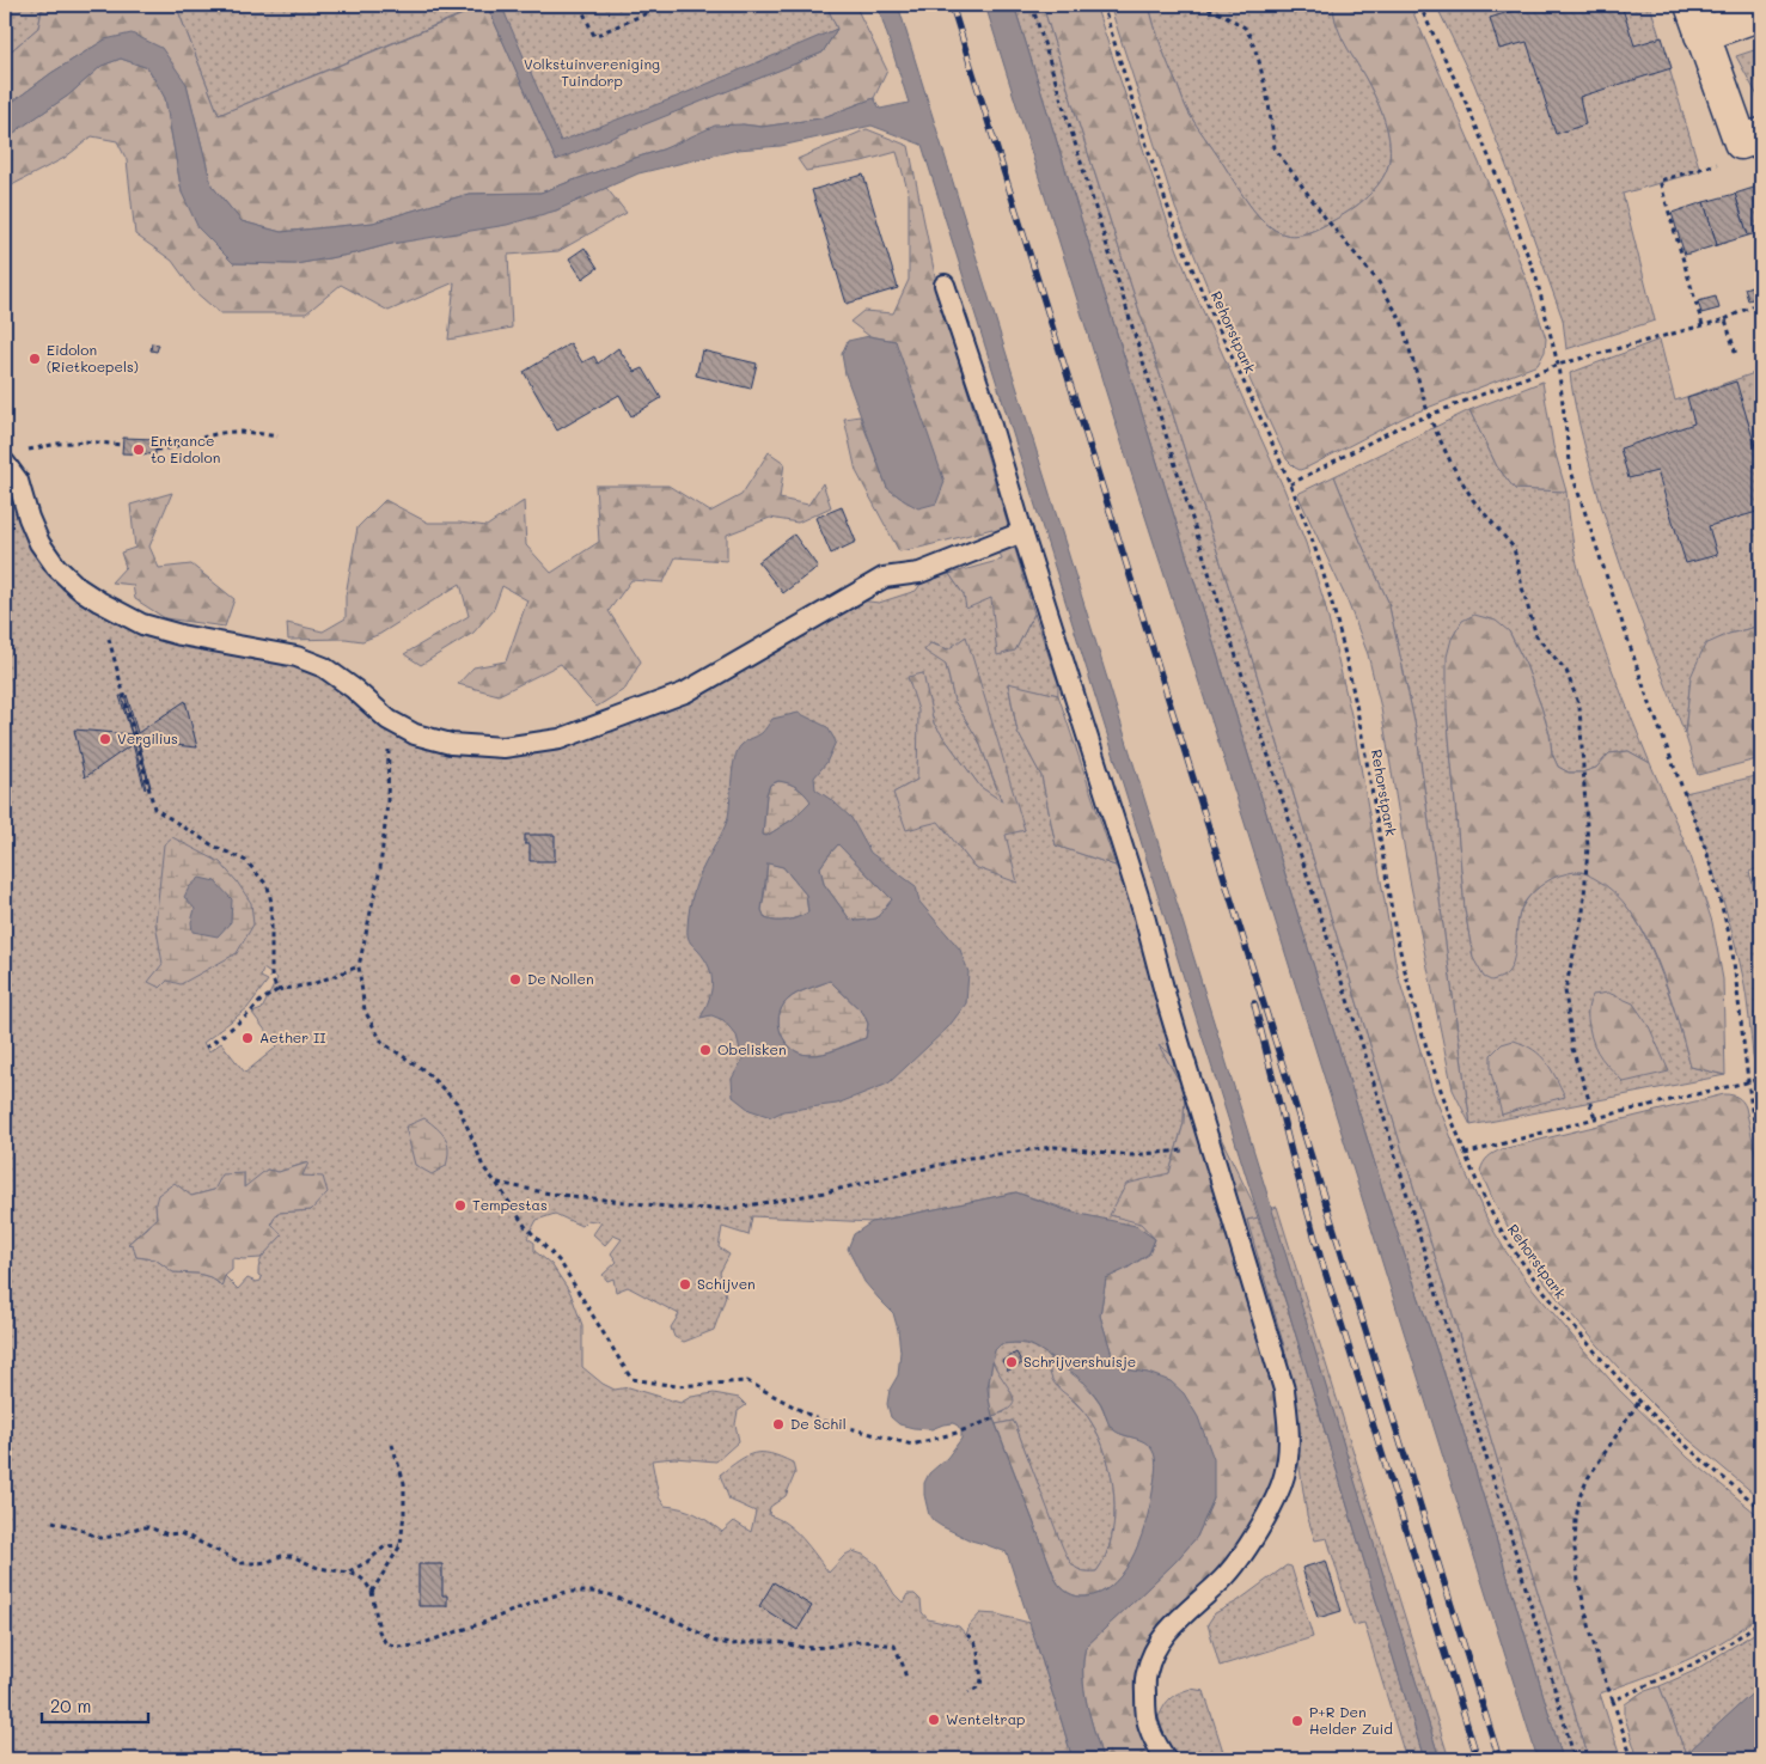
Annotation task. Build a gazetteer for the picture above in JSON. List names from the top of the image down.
{
  "streets": {
    "path": ["Rehorstpark"]
  },
  "parks": ["Volkstuinvereniging Tuindorp"],
  "places": [
    "Eidolon (Rietkoepels)",
    "Entrance to Eidolon",
    "Vergilius",
    "De Nollen",
    "Aether II",
    "Obelisken",
    "Tempestas",
    "Schijven",
    "Schrijvershuisje",
    "De Schil",
    "Wenteltrap",
    "P+R Den Helder Zuid"
  ],
  "scale_bar": "20 m"
}
